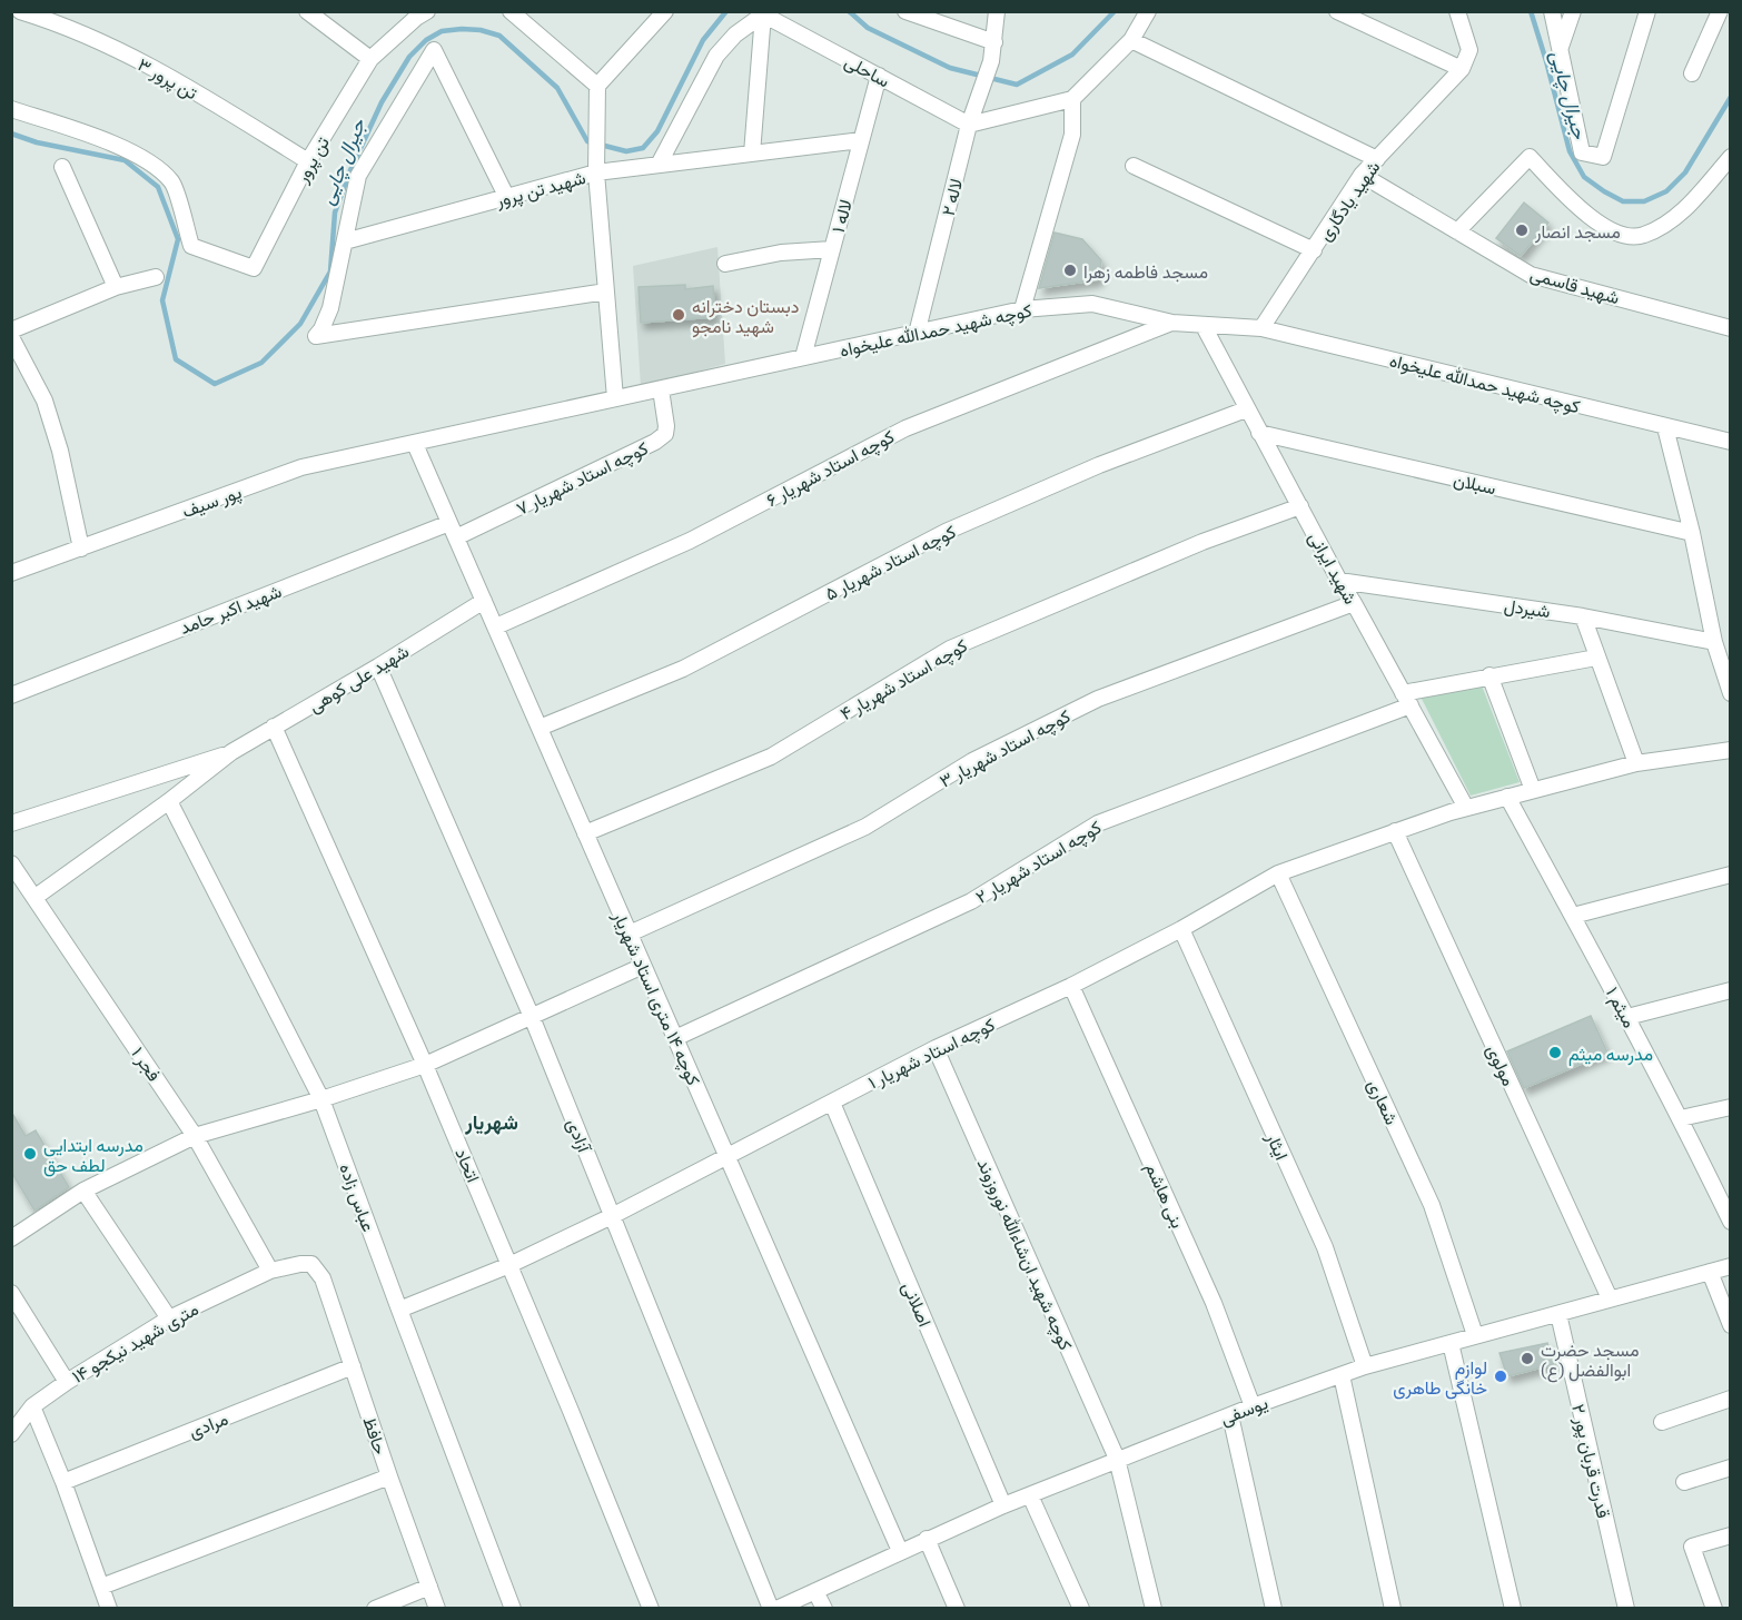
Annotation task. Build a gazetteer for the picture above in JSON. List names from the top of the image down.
{
  "streets": {
    "street": [
      "ساحلی",
      "تن پرور ۳",
      "تن پرور",
      "شهید تن پرور",
      "لاله ۲",
      "شهید یادگاری",
      "لاله ۱",
      "شهید قاسمی",
      "کوچه شهید حمدالله علیخواه",
      "کوچه استاد شهریار ۶",
      "کوچه استاد شهریار ۷",
      "سبلان",
      "پور سیف",
      "کوچه استاد شهریار ۵",
      "شهید ایرانی",
      "شیردل",
      "شهید اکبر حامد",
      "شهید علی کوهی",
      "کوچه استاد شهریار ۴",
      "کوچه استاد شهریار ۳",
      "کوچه استاد شهریار ۲",
      "کوچه ۱۴ متری استاد شهریار",
      "میثم ۱",
      "کوچه استاد شهریار ۱",
      "فجر ۱",
      "مولوی",
      "شعاری",
      "آزادی",
      "ایثار",
      "اتحاد",
      "بنی هاشم",
      "عباس زاده",
      "کوچه شهید ان‌شاءالله نوروزوند",
      "اصلانی",
      "۱۴ متری شهید نیکجو",
      "یوسفی",
      "مرادی",
      "حافظ",
      "قدرت قربان پور ۲"
    ]
  },
  "crossings": [
    ["ساحلی", "لاله ۲"],
    ["ساحلی", "لاله ۱"],
    ["تن پرور ۳", "تن پرور"],
    ["شهید تن پرور", "کوچه شهید حمدالله علیخواه"],
    ["لاله ۲", "کوچه شهید حمدالله علیخواه"],
    ["شهید یادگاری", "شهید قاسمی"],
    ["شهید یادگاری", "کوچه شهید حمدالله علیخواه"],
    ["لاله ۱", "کوچه شهید حمدالله علیخواه"],
    ["کوچه شهید حمدالله علیخواه", "کوچه استاد شهریار ۶"],
    ["کوچه شهید حمدالله علیخواه", "کوچه استاد شهریار ۷"],
    ["کوچه شهید حمدالله علیخواه", "پور سیف"],
    ["کوچه شهید حمدالله علیخواه", "شهید ایرانی"],
    ["کوچه شهید حمدالله علیخواه", "کوچه ۱۴ متری استاد شهریار"],
    ["کوچه استاد شهریار ۶", "کوچه ۱۴ متری استاد شهریار"],
    ["کوچه استاد شهریار ۷", "شهید اکبر حامد"],
    ["کوچه استاد شهریار ۷", "کوچه ۱۴ متری استاد شهریار"],
    ["سبلان", "شهید ایرانی"],
    ["پور سیف", "کوچه ۱۴ متری استاد شهریار"],
    ["کوچه استاد شهریار ۵", "شهید ایرانی"],
    ["کوچه استاد شهریار ۵", "کوچه ۱۴ متری استاد شهریار"],
    ["شهید ایرانی", "شیردل"],
    ["شهید ایرانی", "کوچه استاد شهریار ۴"],
    ["شهید ایرانی", "کوچه استاد شهریار ۳"],
    ["شهید ایرانی", "کوچه استاد شهریار ۲"],
    ["شهید ایرانی", "کوچه استاد شهریار ۱"],
    ["شهید اکبر حامد", "کوچه ۱۴ متری استاد شهریار"],
    ["شهید علی کوهی", "کوچه ۱۴ متری استاد شهریار"],
    ["شهید علی کوهی", "فجر ۱"],
    ["شهید علی کوهی", "آزادی"],
    ["شهید علی کوهی", "اتحاد"],
    ["شهید علی کوهی", "عباس زاده"],
    ["کوچه استاد شهریار ۴", "کوچه ۱۴ متری استاد شهریار"],
    ["کوچه استاد شهریار ۳", "کوچه ۱۴ متری استاد شهریار"],
    ["کوچه استاد شهریار ۲", "کوچه ۱۴ متری استاد شهریار"],
    ["کوچه ۱۴ متری استاد شهریار", "کوچه استاد شهریار ۱"],
    ["کوچه ۱۴ متری استاد شهریار", "یوسفی"],
    ["میثم ۱", "کوچه استاد شهریار ۱"],
    ["کوچه استاد شهریار ۱", "مولوی"],
    ["کوچه استاد شهریار ۱", "شعاری"],
    ["کوچه استاد شهریار ۱", "آزادی"],
    ["کوچه استاد شهریار ۱", "ایثار"],
    ["کوچه استاد شهریار ۱", "اتحاد"],
    ["کوچه استاد شهریار ۱", "بنی هاشم"],
    ["کوچه استاد شهریار ۱", "عباس زاده"],
    ["کوچه استاد شهریار ۱", "کوچه شهید ان‌شاءالله نوروزوند"],
    ["کوچه استاد شهریار ۱", "اصلانی"],
    ["فجر ۱", "۱۴ متری شهید نیکجو"],
    ["مولوی", "یوسفی"],
    ["شعاری", "یوسفی"],
    ["ایثار", "یوسفی"],
    ["بنی هاشم", "یوسفی"],
    ["کوچه شهید ان‌شاءالله نوروزوند", "یوسفی"],
    ["اصلانی", "یوسفی"],
    ["۱۴ متری شهید نیکجو", "حافظ"],
    ["یوسفی", "قدرت قربان پور ۲"],
    ["مرادی", "حافظ"]
  ],
  "districts": ["شهریار"],
  "water": ["جیرال چایی"],
  "places": [
    "مسجد انصار",
    "مسجد فاطمه زهرا",
    "دبستان دخترانه شهید نامجو",
    "مدرسه میثم",
    "مدرسه ابتدایی لطف حق",
    "مسجد حضرت ابوالفضل (ع)",
    "لوازم خانگی طاهری"
  ]
}
